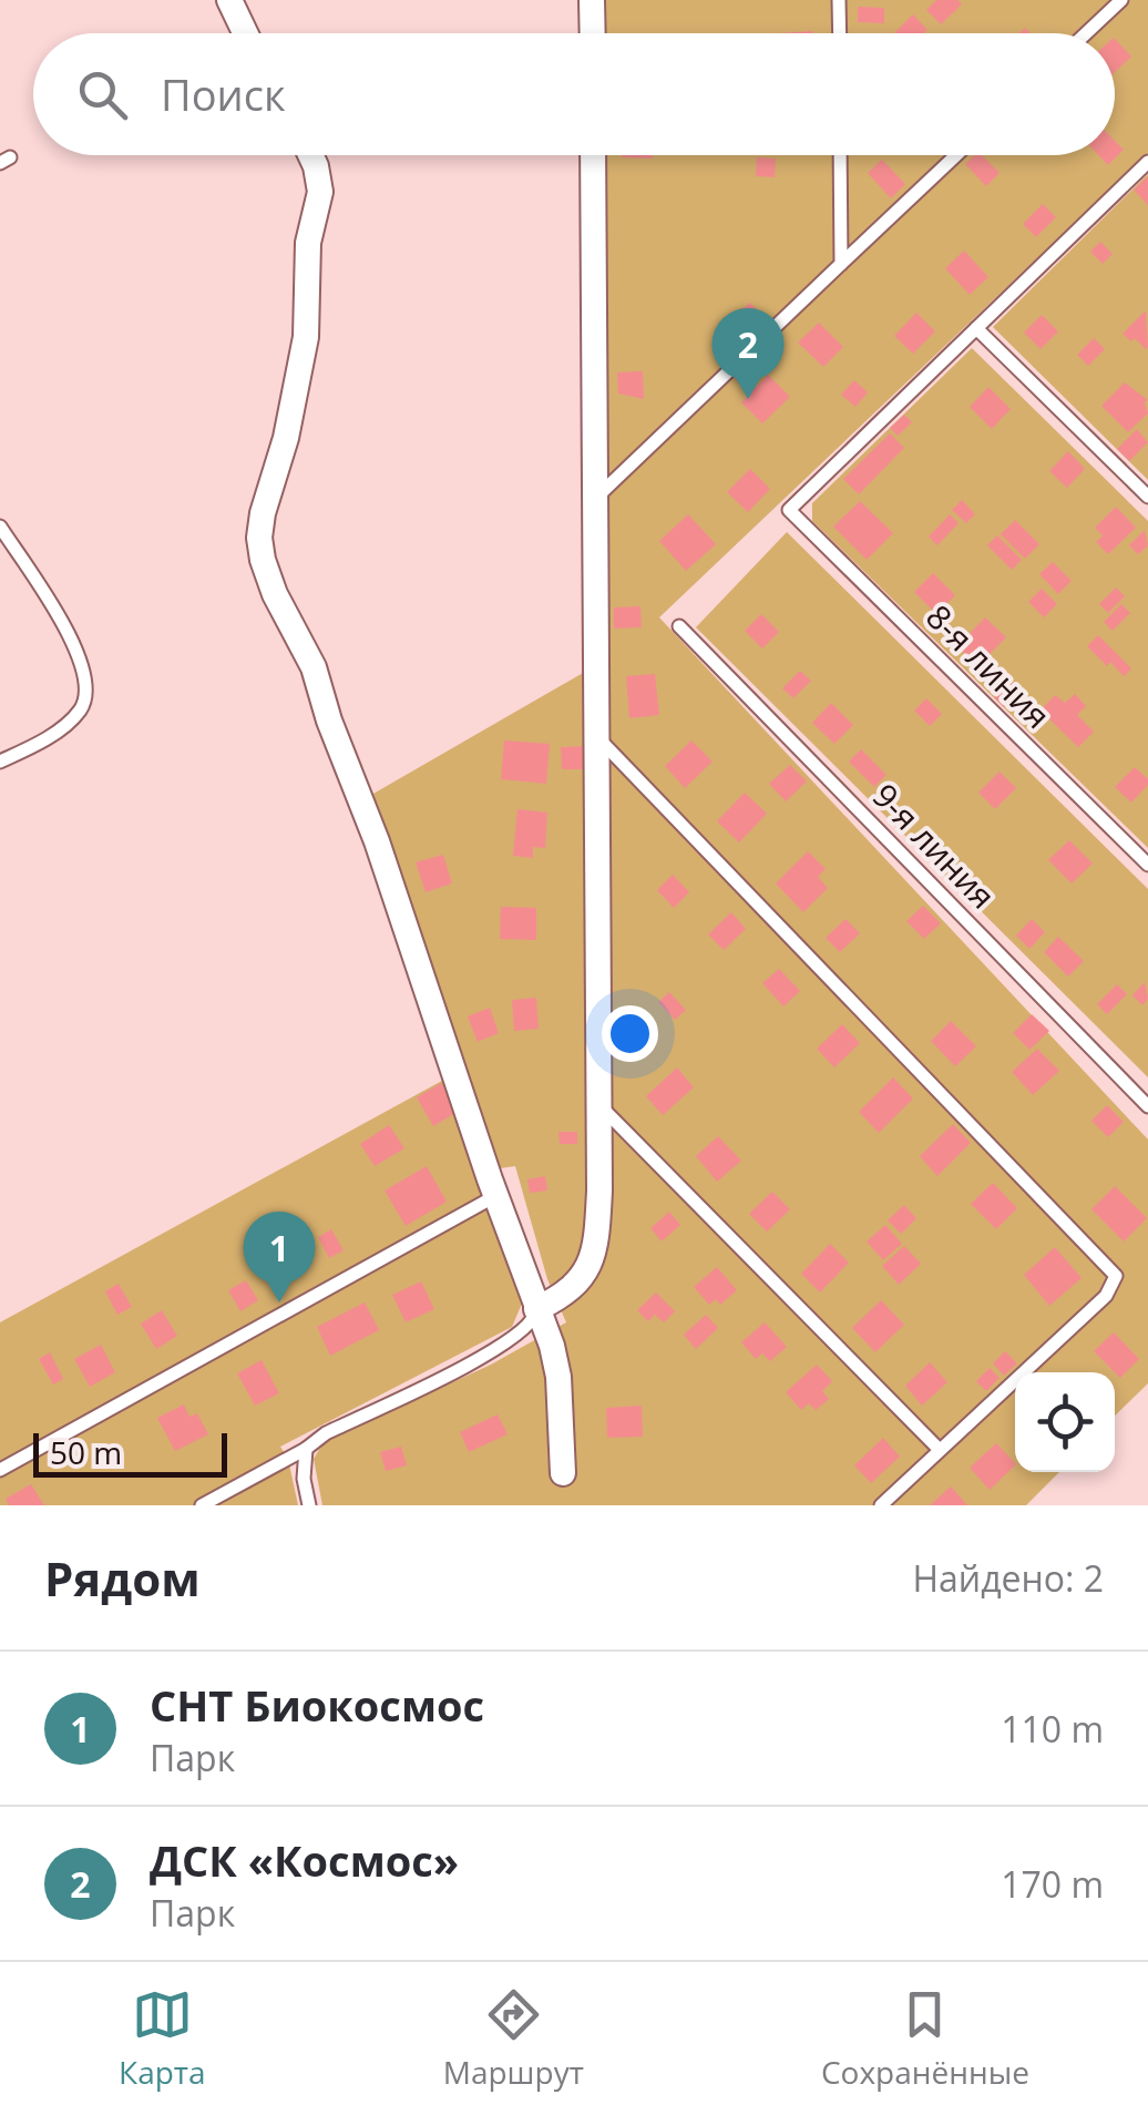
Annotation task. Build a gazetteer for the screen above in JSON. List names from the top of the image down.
{
  "streets": {
    "lane": ["8-я линия", "9-я линия"]
  },
  "scale_bar": "50 m",
  "page": {
    "search": "Поиск",
    "pins": ["2", "1"],
    "scale": "50 m",
    "heading": ["Рядом", "Найдено: 2"],
    "list": [
      {
        "mark": "1",
        "name": "СНТ Биокосмос",
        "note": "Парк",
        "value": "110 m"
      },
      {
        "mark": "2",
        "name": "ДСК «Космос»",
        "note": "Парк",
        "value": "170 m"
      }
    ],
    "nav": ["Карта", "Маршрут", "Сохранённые"]
  }
}
